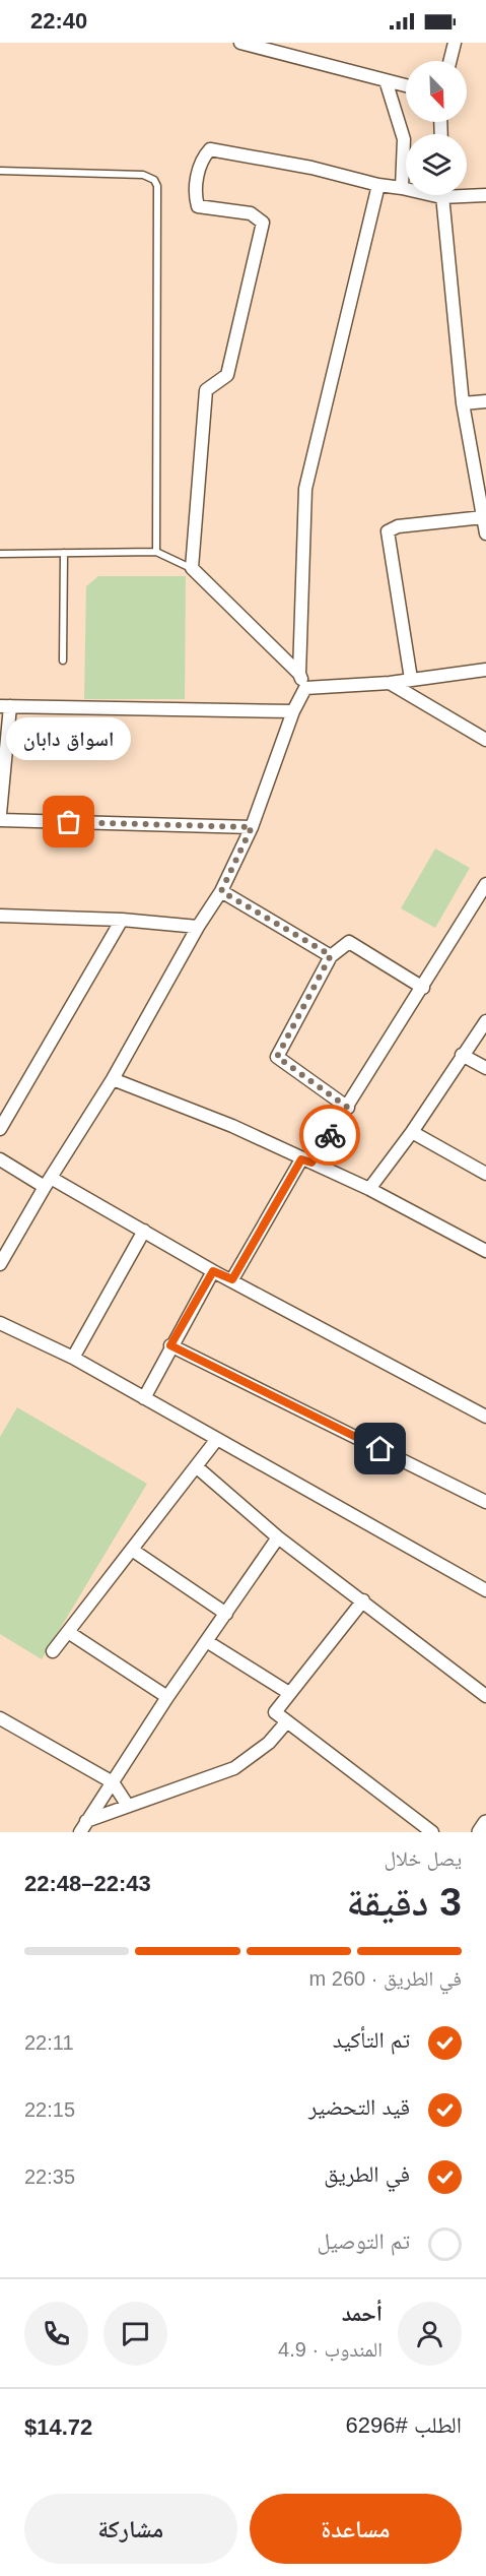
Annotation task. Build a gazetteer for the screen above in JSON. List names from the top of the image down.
{
  "places": ["اسواق دابان"],
  "north": "bottom right",
  "page": {
    "status": "22:40",
    "bubble": "اسواق دابان",
    "heading": ["3 دقيقة", "يصل خلال", "22:43–22:48"],
    "panel": [
      "أحمد",
      "المندوب · 4.9",
      "الطلب #6296",
      "$14.72"
    ],
    "bar": "في الطريق · 260 m",
    "list": [
      ["تم التأكيد", "22:11"],
      ["قيد التحضير", "22:15"],
      ["في الطريق", "22:35"],
      "تم التوصيل"
    ],
    "buttons": ["مساعدة", "مشاركة"]
  }
}
